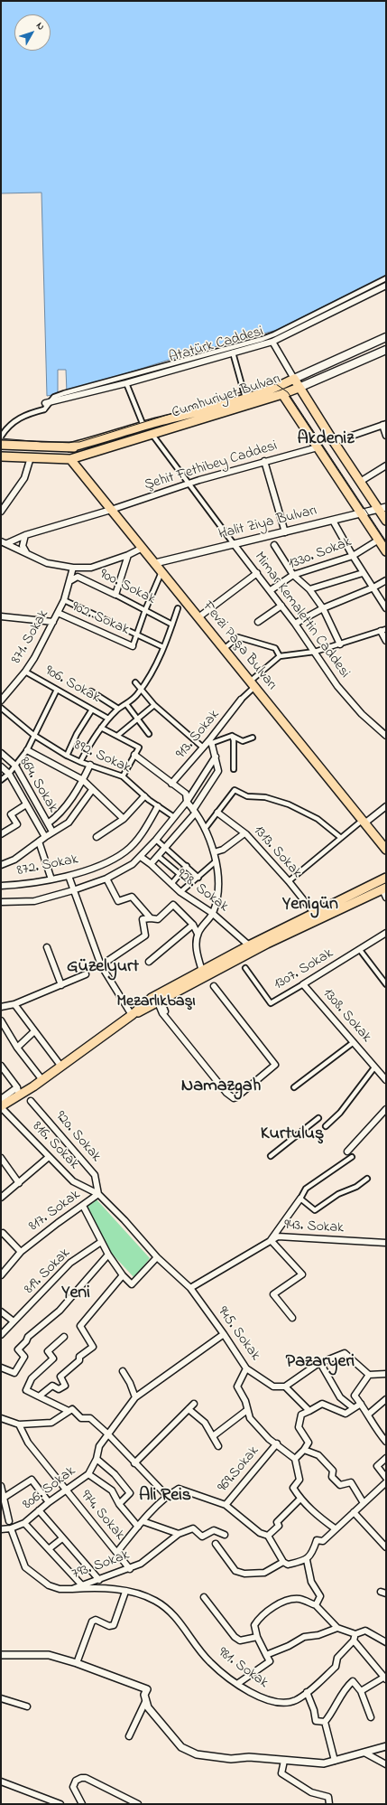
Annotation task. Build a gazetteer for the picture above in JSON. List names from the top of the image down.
{
  "streets": {
    "main road": ["Cumhuriyet Bulvarı", "Fevzi Paşa Bulvarı"],
    "street": [
      "Atatürk Caddesi",
      "Şehit Fethibey Caddesi",
      "Halit Ziya Bulvarı",
      "1330. Sokak",
      "900. Sokak",
      "Mimar Kemalettin Caddesi",
      "902. Sokak",
      "871. Sokak",
      "906. Sokak",
      "913. Sokak",
      "892. Sokak",
      "864. Sokak",
      "1313. Sokak",
      "872. Sokak",
      "928. Sokak",
      "1307. Sokak",
      "1308. Sokak",
      "920. Sokak",
      "816. Sokak",
      "817. Sokak",
      "943. Sokak",
      "819. Sokak",
      "945. Sokak",
      "969.Sokak",
      "806. Sokak",
      "974. Sokak",
      "793. Sokak",
      "981. Sokak"
    ]
  },
  "crossings": [
    ["Cumhuriyet Bulvarı", "Mimar Kemalettin Caddesi"],
    ["Cumhuriyet Bulvarı", "Fevzi Paşa Bulvarı"],
    ["Şehit Fethibey Caddesi", "Mimar Kemalettin Caddesi"],
    ["Şehit Fethibey Caddesi", "Fevzi Paşa Bulvarı"],
    ["Halit Ziya Bulvarı", "Mimar Kemalettin Caddesi"],
    ["Halit Ziya Bulvarı", "Fevzi Paşa Bulvarı"],
    ["1330. Sokak", "Mimar Kemalettin Caddesi"],
    ["900. Sokak", "871. Sokak"],
    ["902. Sokak", "871. Sokak"],
    ["871. Sokak", "906. Sokak"],
    ["892. Sokak", "872. Sokak"],
    ["1307. Sokak", "1308. Sokak"],
    ["920. Sokak", "816. Sokak"],
    ["920. Sokak", "817. Sokak"],
    ["816. Sokak", "817. Sokak"],
    ["943. Sokak", "945. Sokak"],
    ["945. Sokak", "806. Sokak"],
    ["969.Sokak", "974. Sokak"],
    ["806. Sokak", "974. Sokak"],
    ["806. Sokak", "793. Sokak"],
    ["974. Sokak", "793. Sokak"],
    ["793. Sokak", "981. Sokak"]
  ],
  "districts": [
    "Akdeniz",
    "Yenigün",
    "Güzelyurt",
    "Mezarlıkbaşı",
    "Namazgah",
    "Kurtuluş",
    "Yeni",
    "Pazaryeri",
    "Ali Reis"
  ],
  "north": "top right"
}
